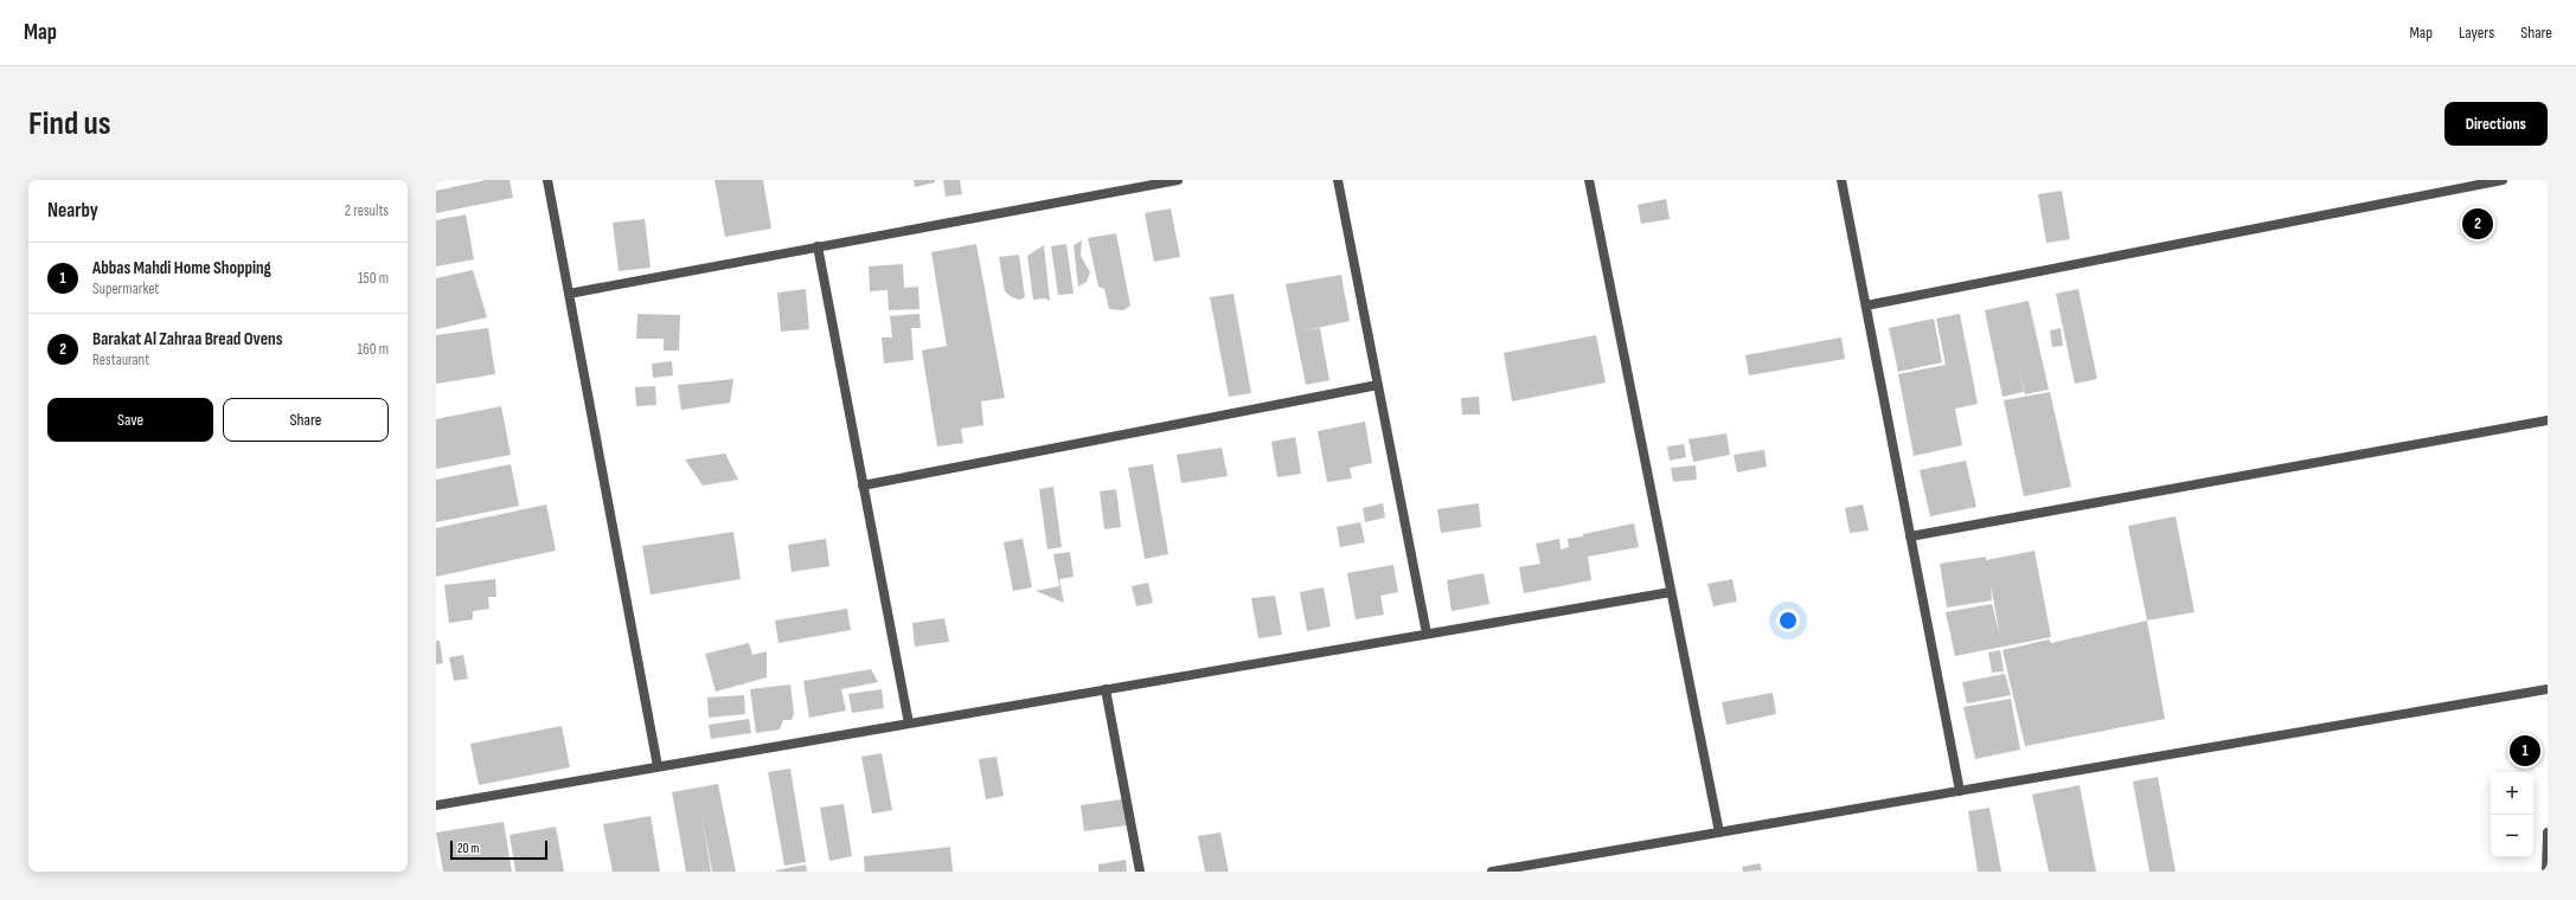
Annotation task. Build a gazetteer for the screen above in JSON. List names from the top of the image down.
{
  "scale_bar": "20 m",
  "page": {
    "header": "Map",
    "nav": ["Map", "Layers", "Share"],
    "buttons": [
      "Directions",
      ["Save", "Share"]
    ],
    "title": "Find us",
    "heading": ["Nearby", "2 results"],
    "pins": ["2", "1"],
    "list": [
      {
        "mark": "1",
        "name": "Abbas Mahdi Home Shopping",
        "note": "Supermarket",
        "value": "150 m"
      },
      {
        "mark": "2",
        "name": "Barakat Al Zahraa Bread Ovens",
        "note": "Restaurant",
        "value": "160 m"
      }
    ],
    "map_buttons": ["+", "−"],
    "scale": "20 m"
  }
}
